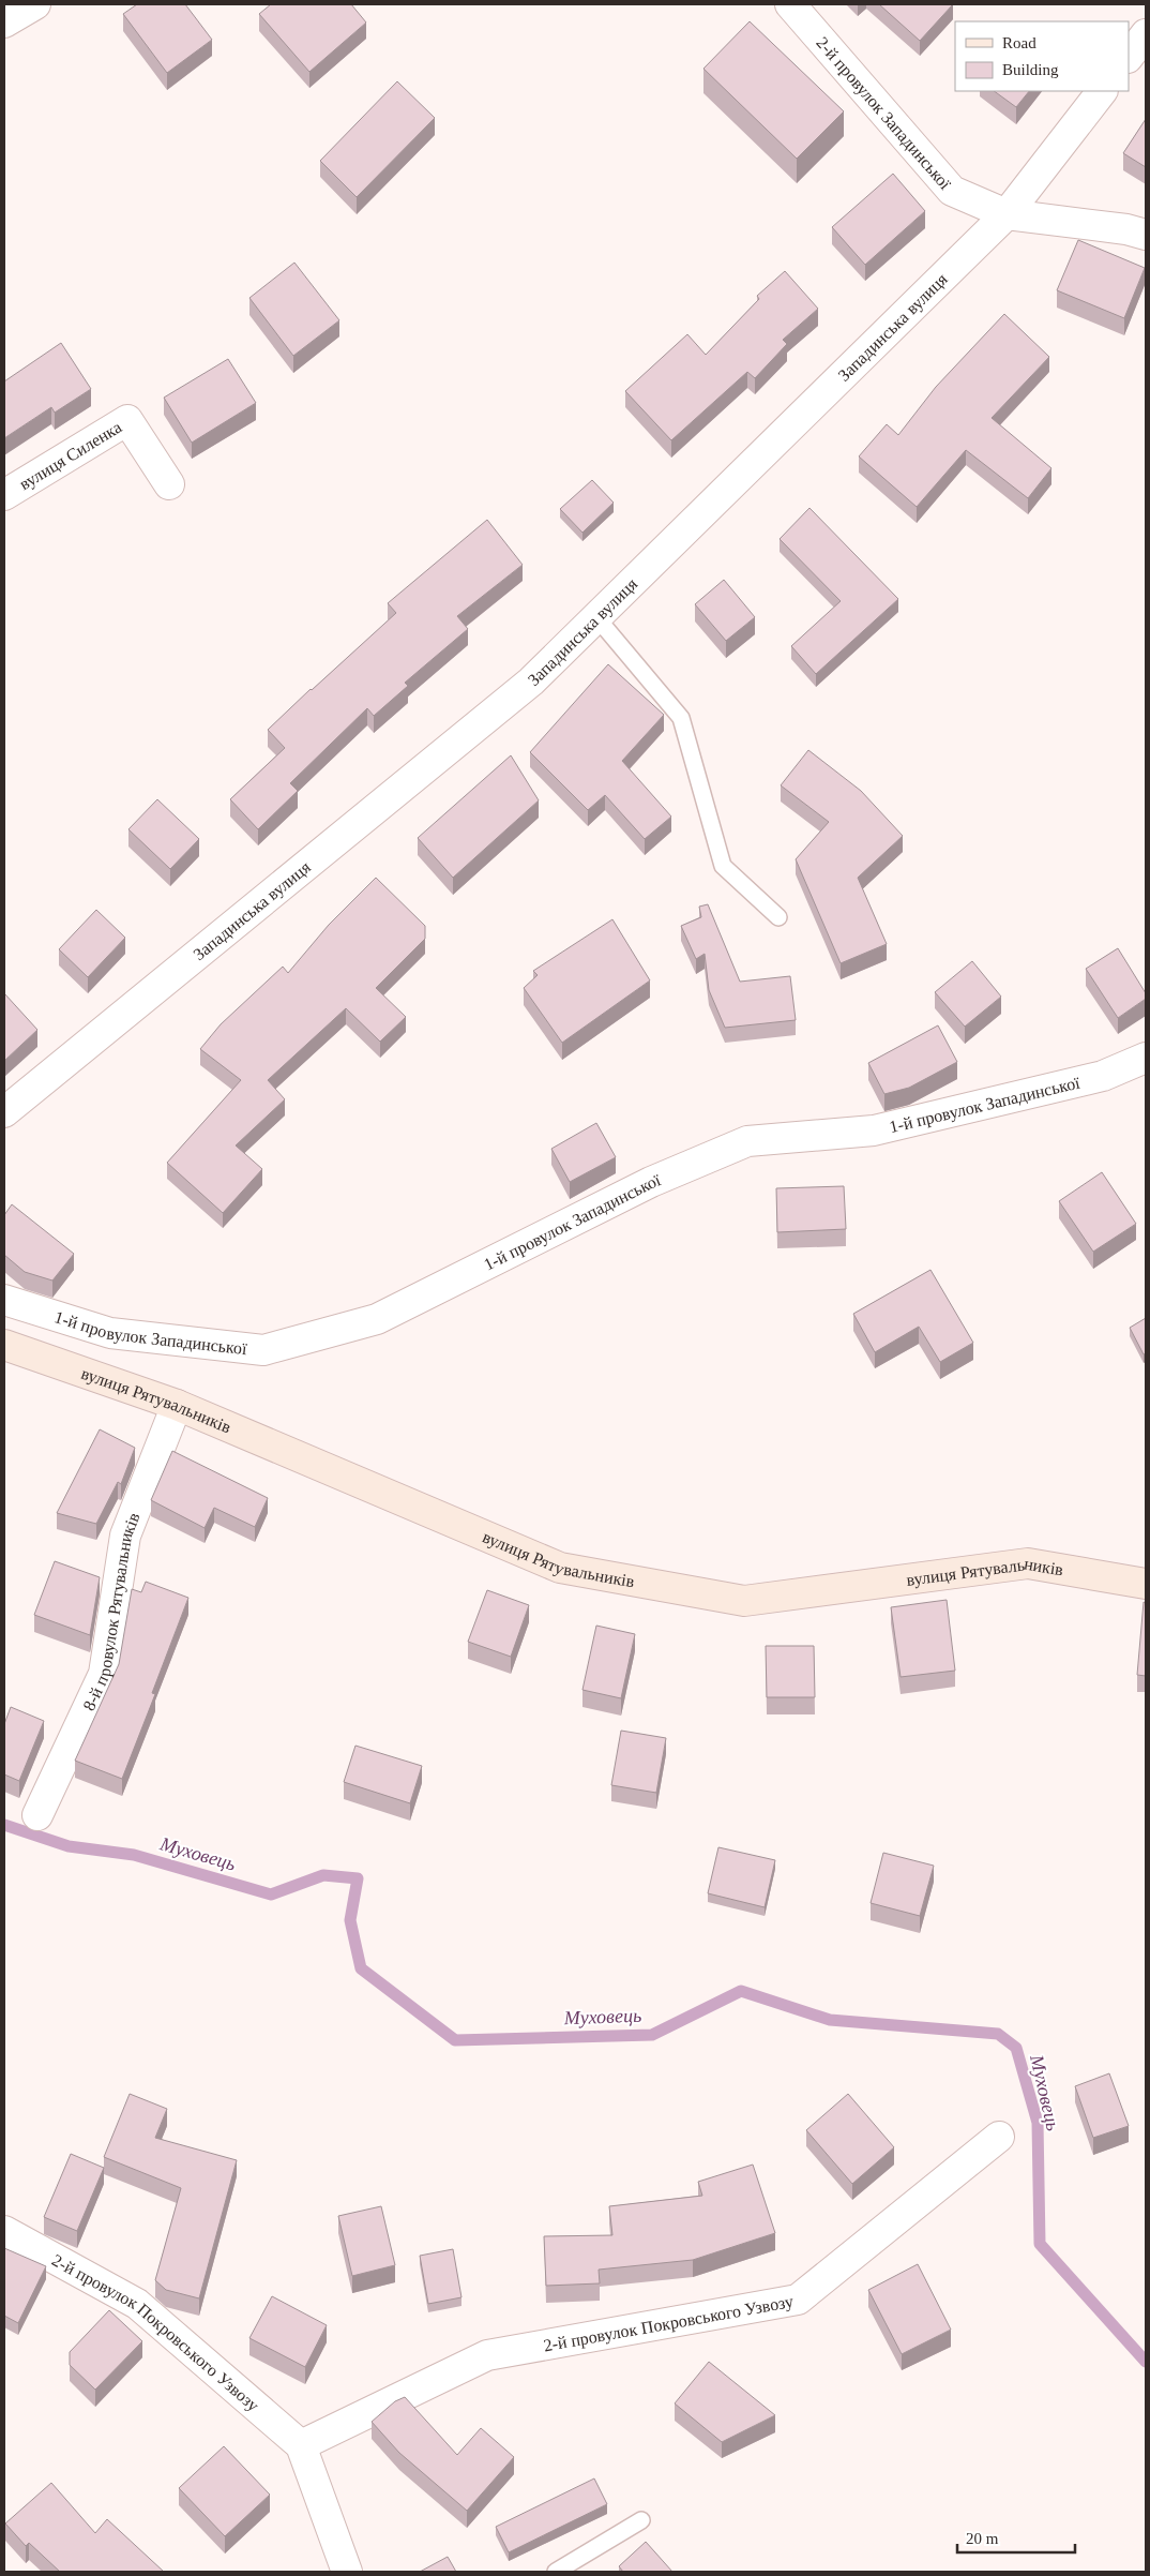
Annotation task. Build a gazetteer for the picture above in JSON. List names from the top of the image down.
{
  "streets": {
    "main road": ["вулиця Рятувальників"],
    "street": [
      "2-й провулок Западинської",
      "Западинська вулиця",
      "вулиця Силенка",
      "1-й провулок Западинської",
      "8-й провулок Рятувальників",
      "2-й провулок Покровського Узвозу"
    ]
  },
  "crossings": [
    ["2-й провулок Западинської", "Западинська вулиця"],
    ["вулиця Рятувальників", "8-й провулок Рятувальників"]
  ],
  "water": ["Муховець"],
  "legend": ["Road", "Building"],
  "scale_bar": "20 m"
}
